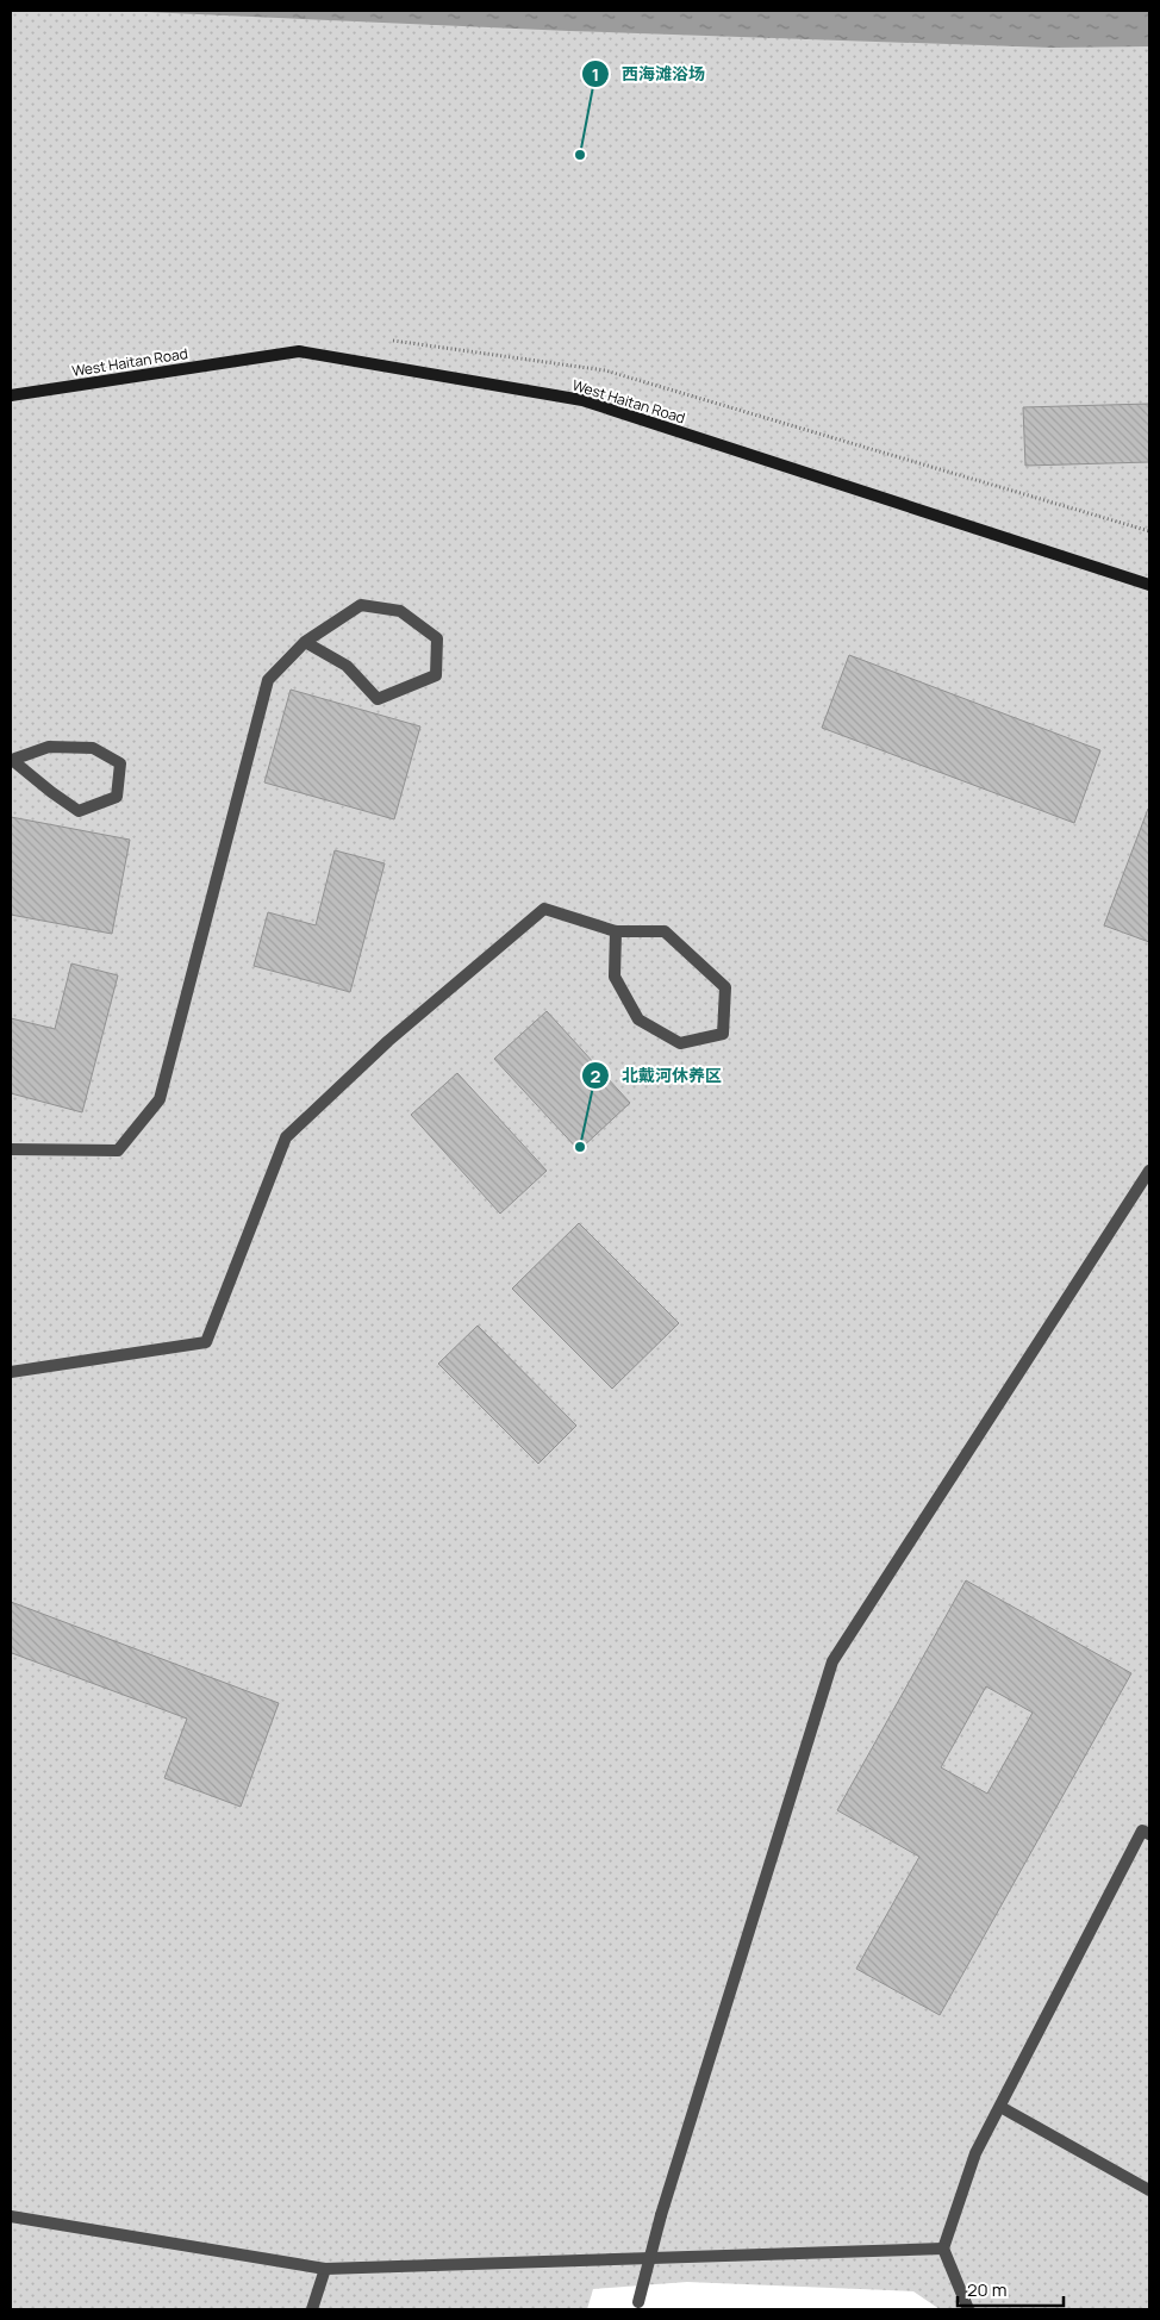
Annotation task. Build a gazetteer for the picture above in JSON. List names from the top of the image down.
{
  "streets": {
    "main road": ["West Haitan Road"]
  },
  "places": ["西海滩浴场", "北戴河休养区"],
  "scale_bar": "20 m"
}
